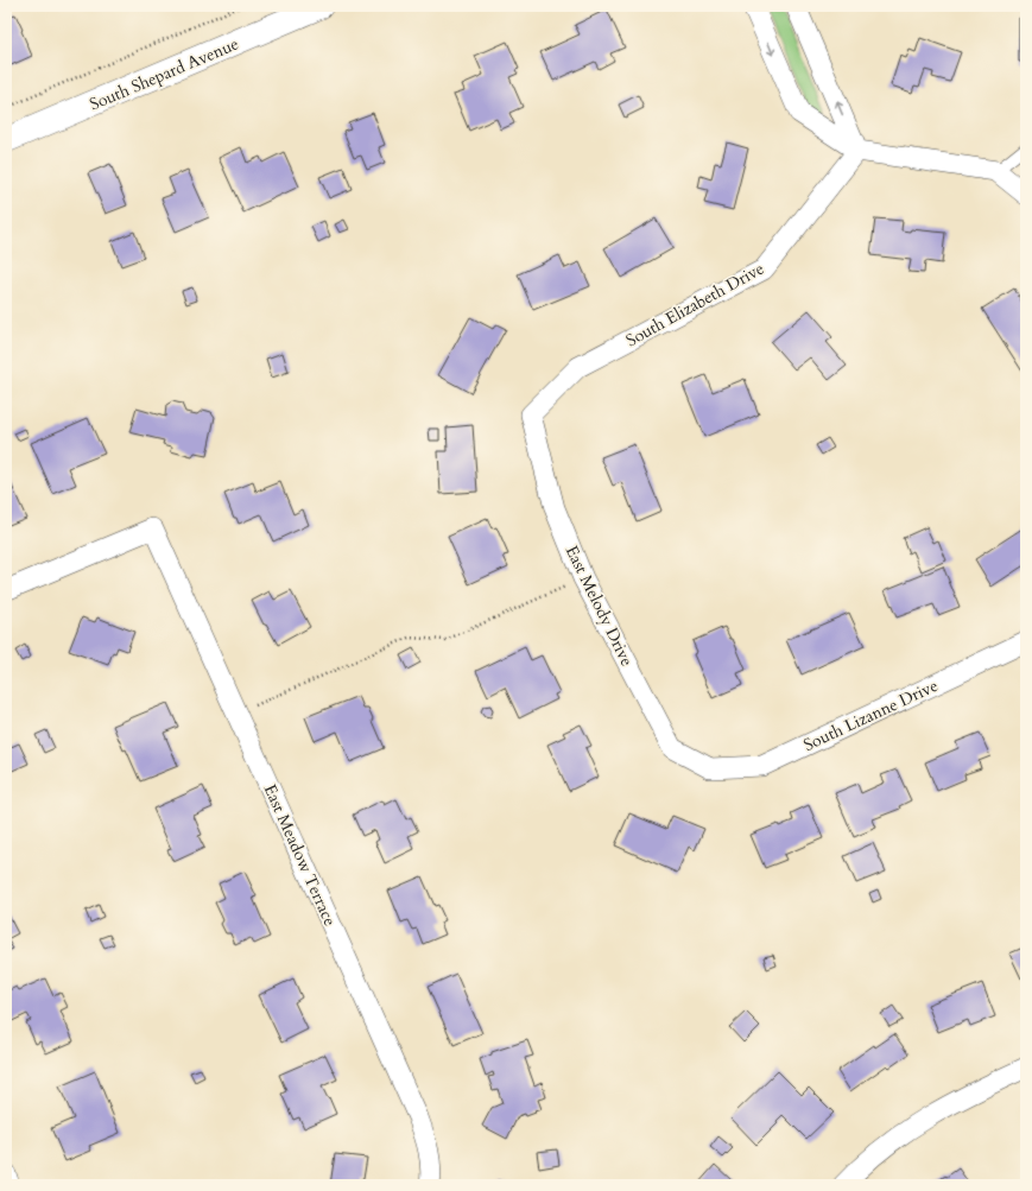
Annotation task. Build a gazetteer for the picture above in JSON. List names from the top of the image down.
{
  "streets": {
    "street": [
      "South Shepard Avenue",
      "South Elizabeth Drive",
      "East Melody Drive",
      "South Lizanne Drive",
      "East Meadow Terrace"
    ]
  },
  "crossings": [
    ["South Elizabeth Drive", "East Melody Drive"],
    ["East Melody Drive", "South Lizanne Drive"]
  ]
}
